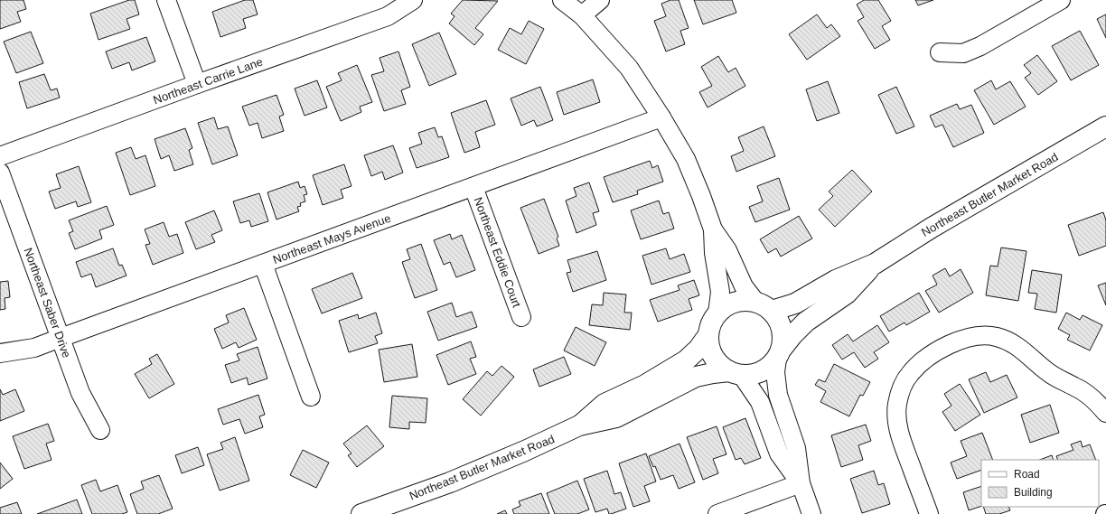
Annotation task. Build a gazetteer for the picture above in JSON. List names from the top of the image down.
{
  "streets": {
    "main road": ["Northeast Butler Market Road"],
    "street": [
      "Northeast Carrie Lane",
      "Northeast Mays Avenue",
      "Northeast Eddie Court",
      "Northeast Saber Drive"
    ]
  },
  "crossings": [
    ["Northeast Mays Avenue", "Northeast Eddie Court"],
    ["Northeast Mays Avenue", "Northeast Saber Drive"]
  ],
  "legend": ["Road", "Building"]
}
